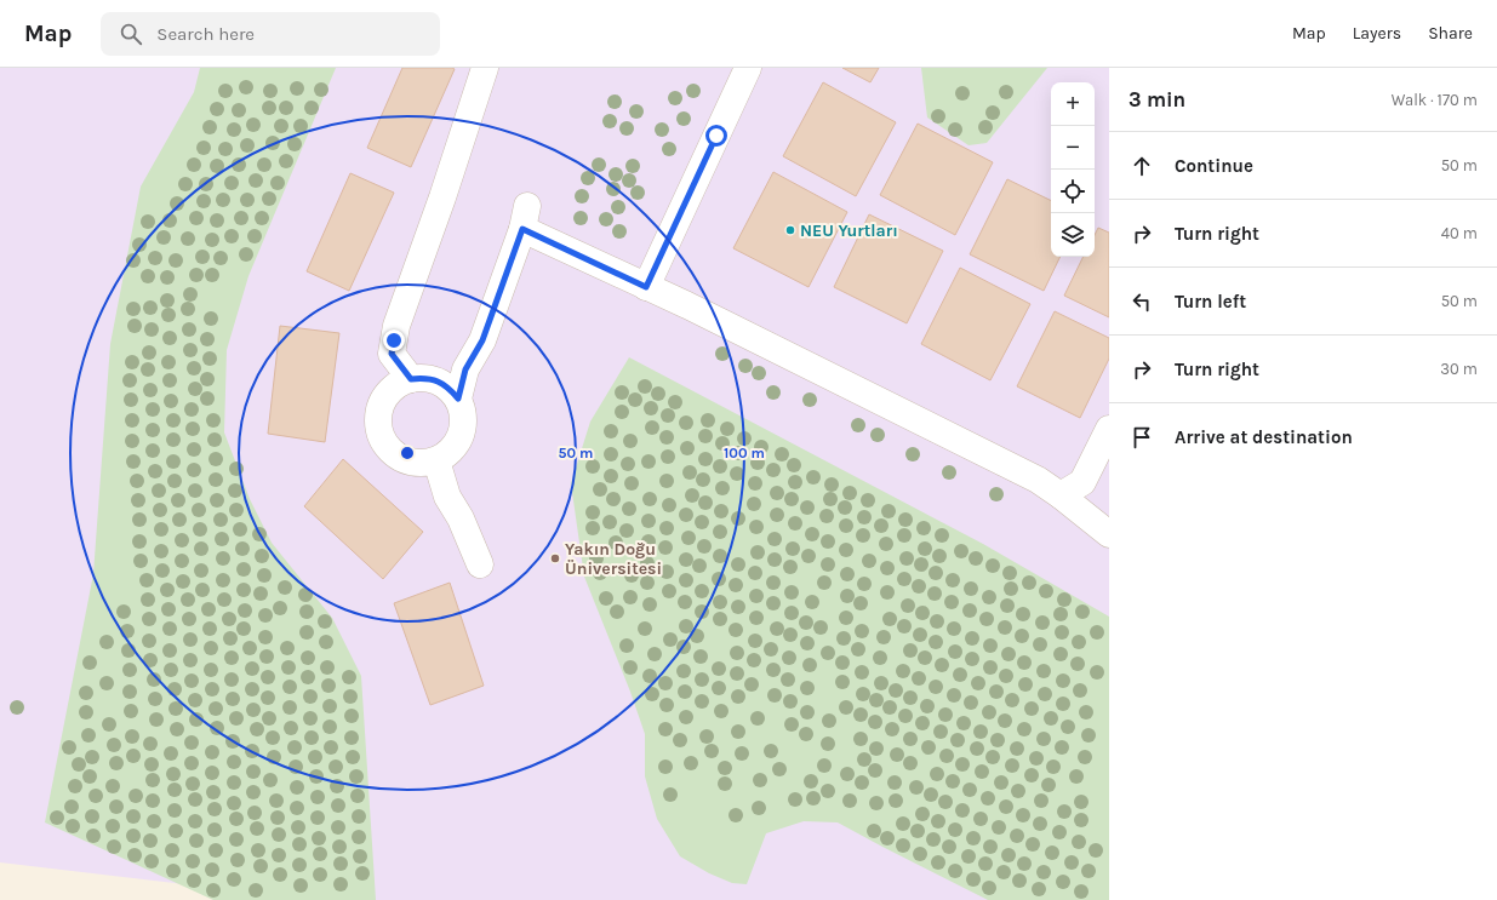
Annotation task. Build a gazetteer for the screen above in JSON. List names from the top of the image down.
{
  "places": ["NEU Yurtları", "Yakın Doğu Üniversitesi"],
  "page": {
    "header": "Map",
    "search": "Search here",
    "nav": ["Map", "Layers", "Share"],
    "heading": ["3 min", "Walk · 170 m"],
    "map_buttons": ["+", "−"],
    "list": [
      ["Continue", "50 m"],
      ["Turn right", "40 m"],
      ["Turn left", "50 m"],
      ["Turn right", "30 m"],
      "Arrive at destination"
    ]
  },
  "rings": ["50 m", "100 m"]
}
